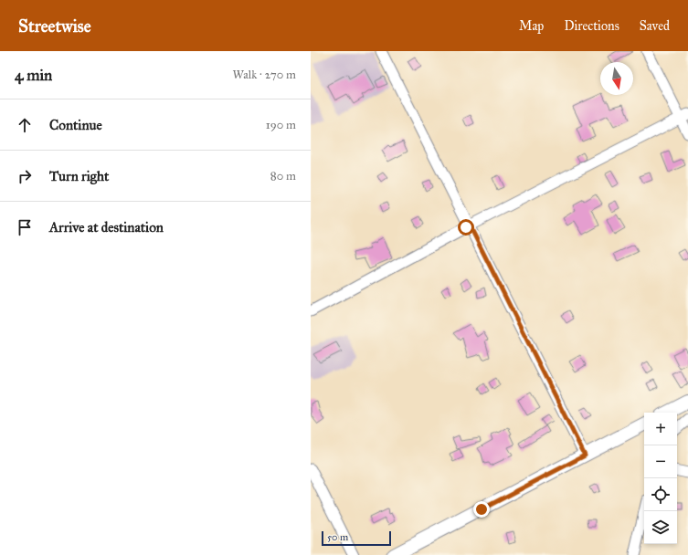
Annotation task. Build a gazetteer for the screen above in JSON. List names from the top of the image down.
{
  "scale_bar": "50 m",
  "north": "bottom",
  "page": {
    "header": "Streetwise",
    "nav": ["Map", "Directions", "Saved"],
    "heading": ["4 min", "Walk · 270 m"],
    "list": [
      ["Continue", "190 m"],
      ["Turn right", "80 m"],
      "Arrive at destination"
    ],
    "map_buttons": ["+", "−"],
    "scale": "50 m"
  }
}
